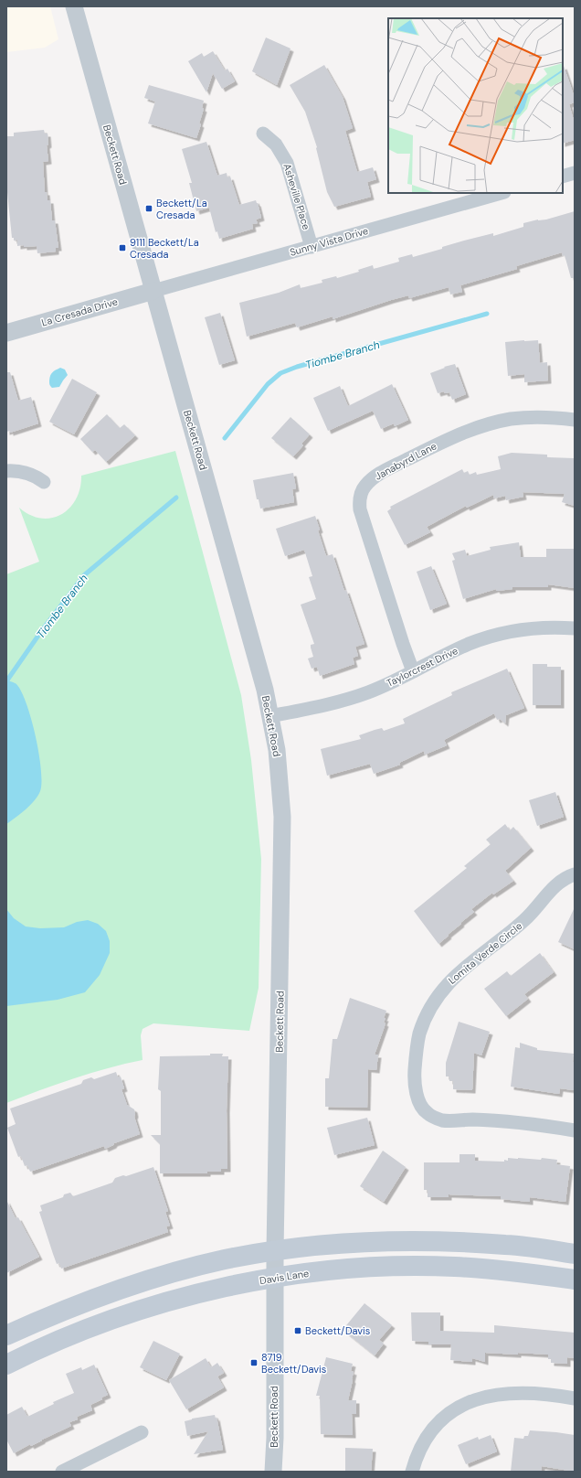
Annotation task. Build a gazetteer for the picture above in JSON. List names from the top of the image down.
{
  "streets": {
    "main road": ["Davis Lane"],
    "street": [
      "Beckett Road",
      "Asheville Place",
      "Sunny Vista Drive",
      "La Cresada Drive",
      "Janabyrd Lane",
      "Taylorcrest Drive",
      "Lomita Verde Circle"
    ]
  },
  "crossings": [
    ["Beckett Road", "Sunny Vista Drive"],
    ["Beckett Road", "La Cresada Drive"],
    ["Beckett Road", "Taylorcrest Drive"],
    ["Beckett Road", "Davis Lane"],
    ["Asheville Place", "Sunny Vista Drive"],
    ["Sunny Vista Drive", "La Cresada Drive"],
    ["Janabyrd Lane", "Taylorcrest Drive"]
  ],
  "water": ["Tiombe Branch"],
  "places": {
    "transit": [
      "Beckett/La Cresada",
      "9111 Beckett/La Cresada",
      "Beckett/Davis",
      "8719 Beckett/Davis"
    ]
  }
}
